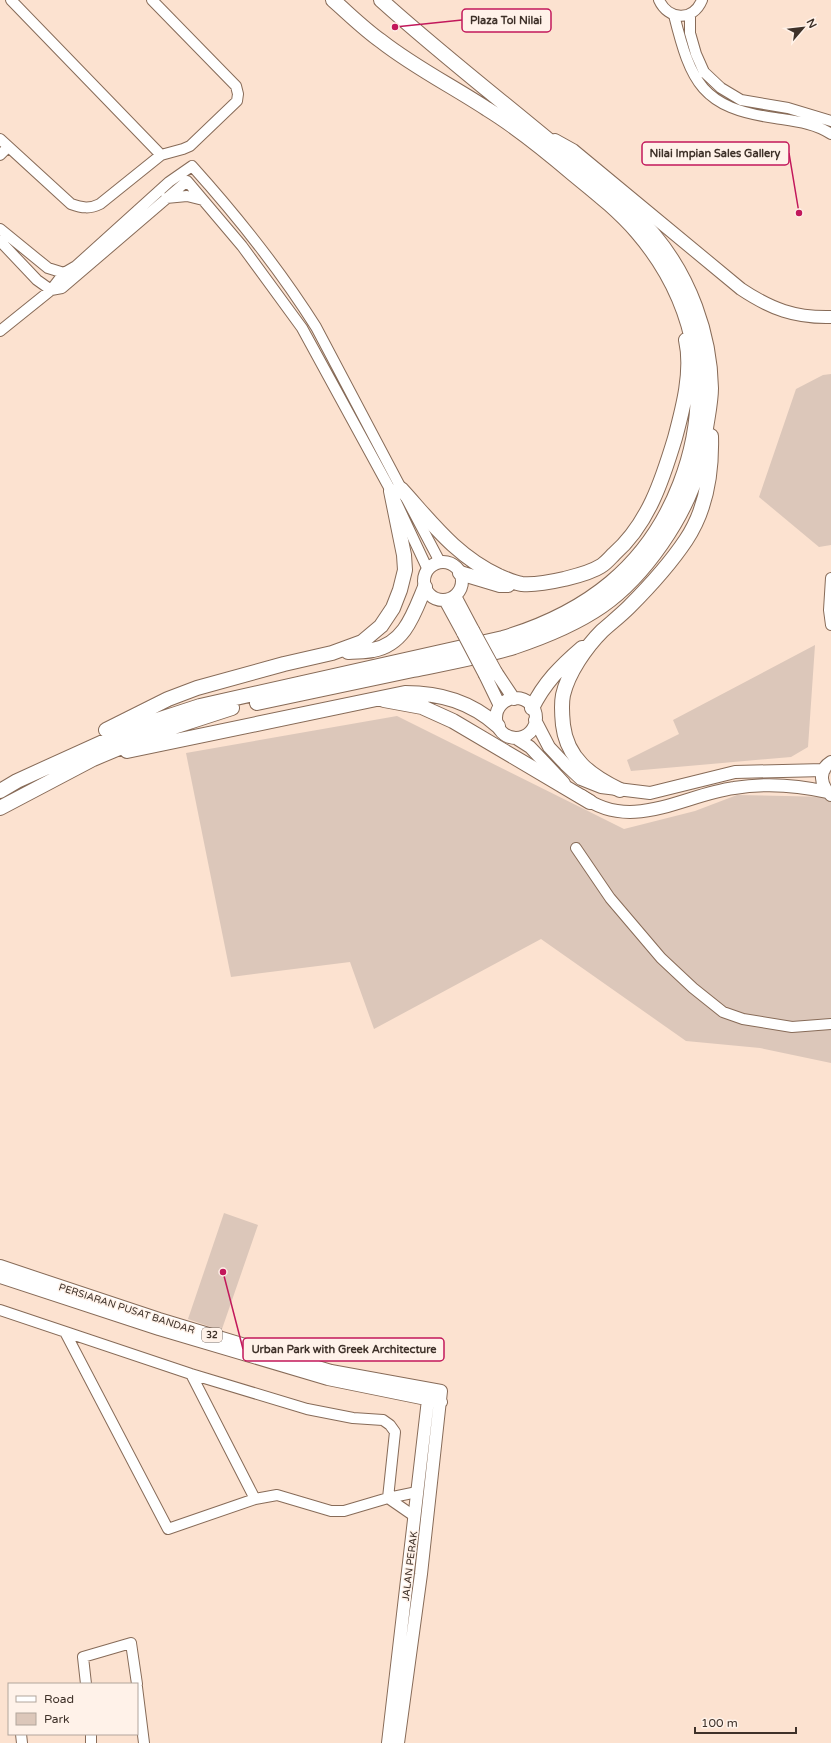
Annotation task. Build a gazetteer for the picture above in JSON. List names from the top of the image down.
{
  "streets": {
    "main road": ["PERSIARAN PUSAT BANDAR", "32", "JALAN PERAK"]
  },
  "crossings": [
    ["PERSIARAN PUSAT BANDAR", "JALAN PERAK"]
  ],
  "places": ["Plaza Tol Nilai", "Nilai Impian Sales Gallery", "Urban Park with Greek Architecture"],
  "legend": ["Road", "Park"],
  "scale_bar": "100 m",
  "north": "top right"
}
